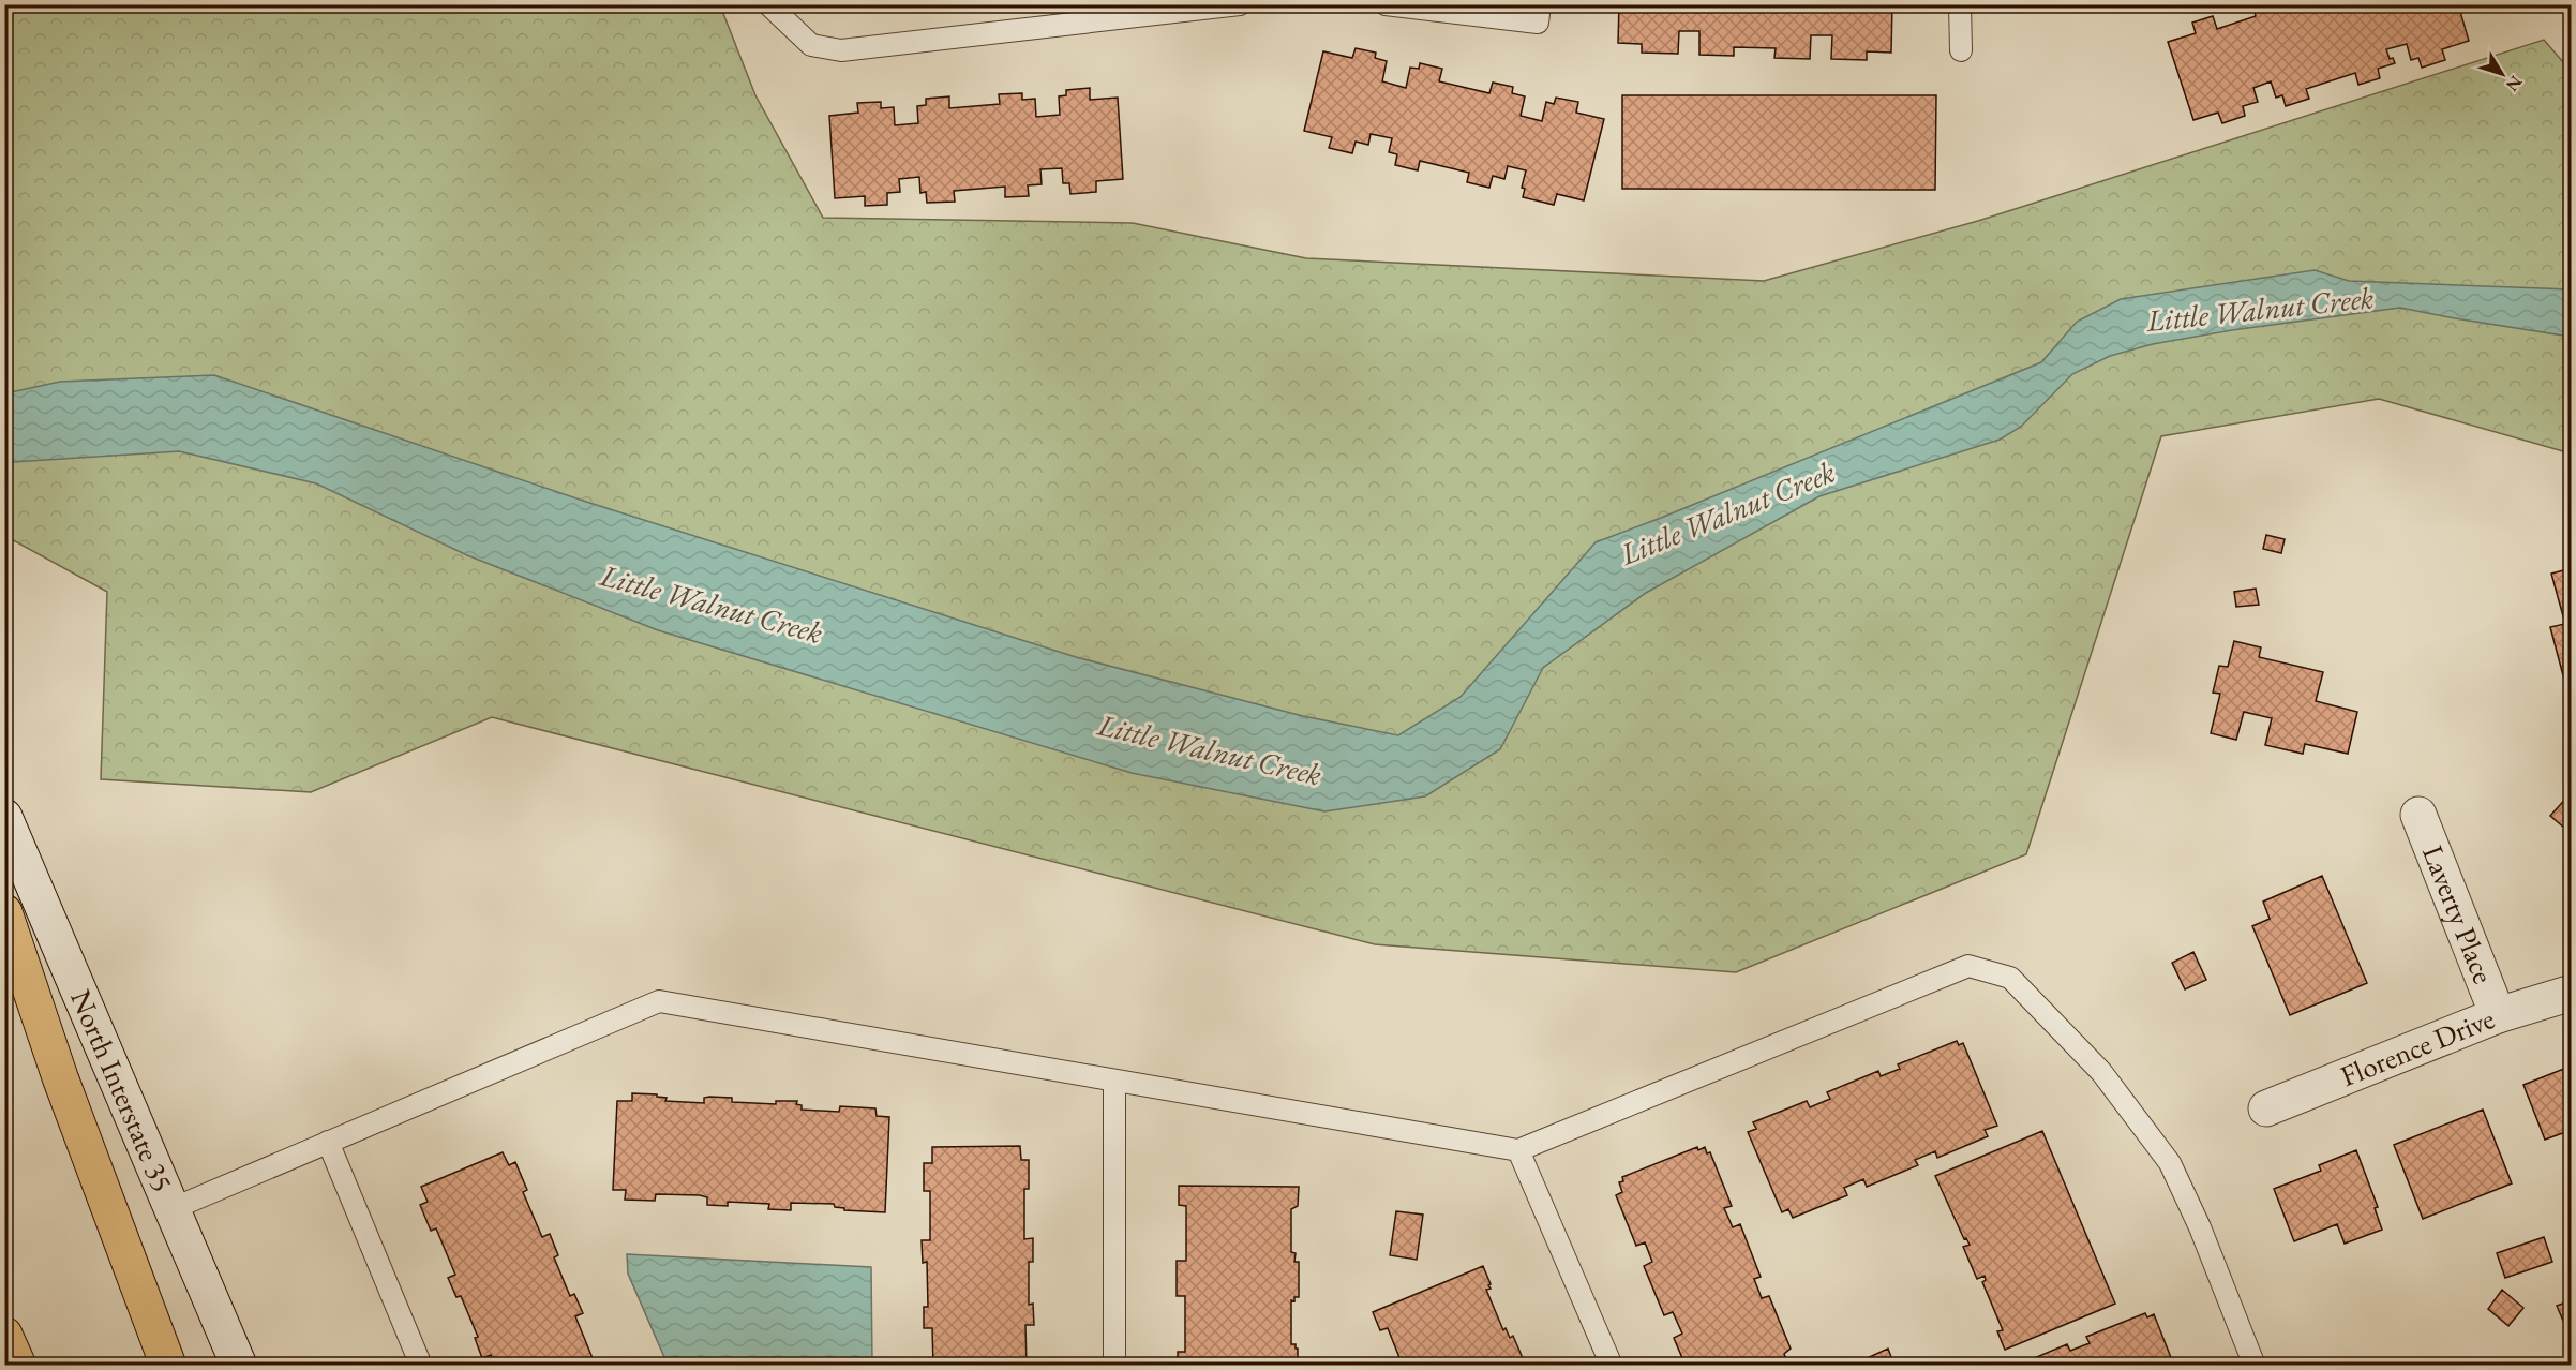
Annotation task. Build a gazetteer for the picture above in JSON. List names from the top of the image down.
{
  "streets": {
    "main road": ["Laverty Place", "Florence Drive", "North Interstate 35"]
  },
  "crossings": [
    ["Laverty Place", "Florence Drive"]
  ],
  "water": ["Little Walnut Creek"],
  "north": "bottom right"
}
